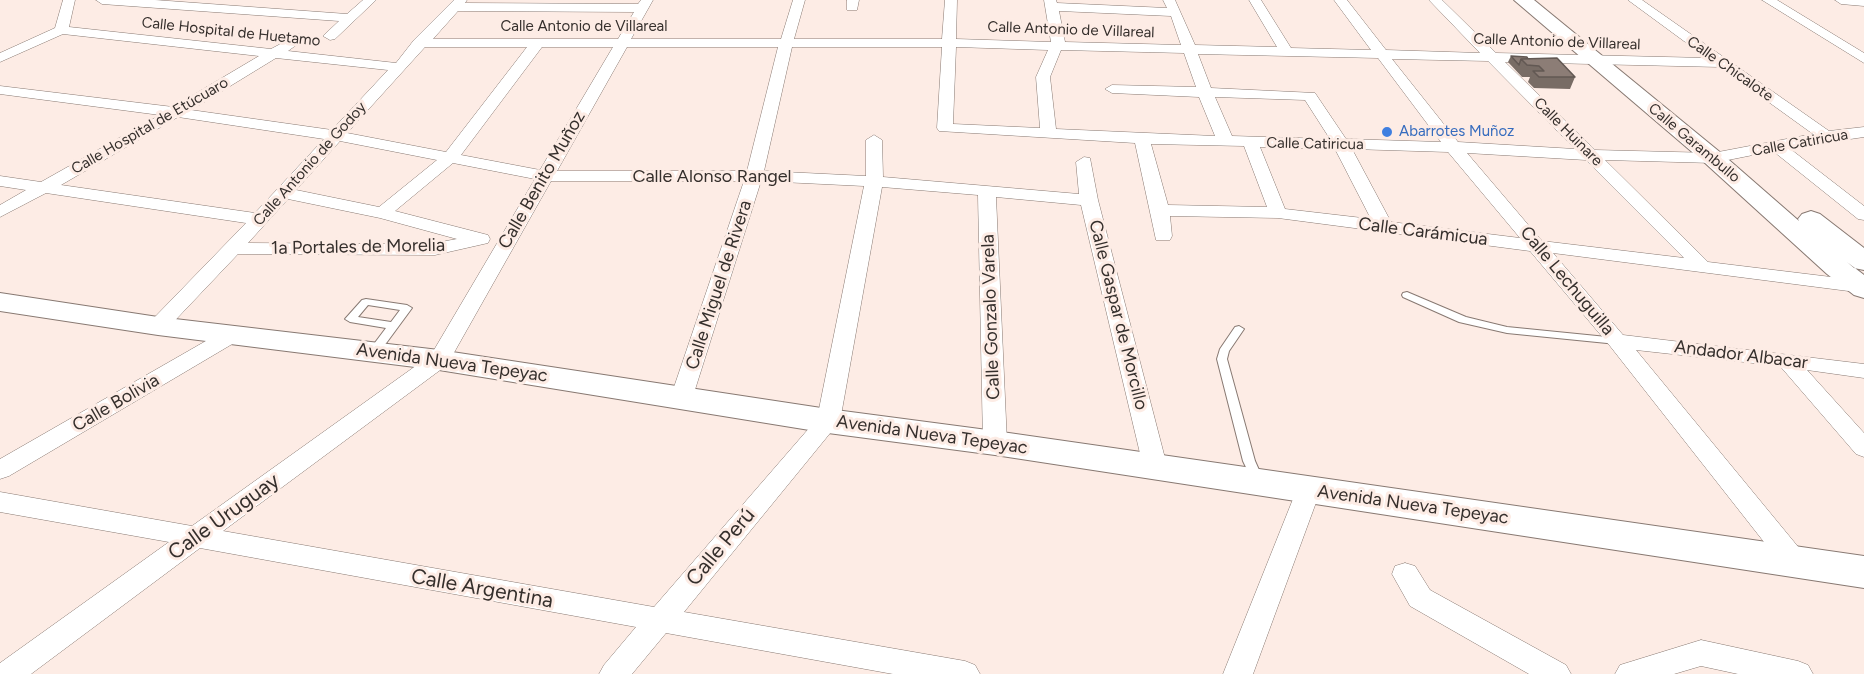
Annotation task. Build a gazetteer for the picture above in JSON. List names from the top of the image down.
{
  "streets": {
    "street": [
      "Calle Antonio de Villareal",
      "Calle Hospital de Huetamo",
      "Calle Chicalote",
      "Calle Hospital de Etúcuaro",
      "Calle Huinare",
      "Calle Garambullo",
      "Calle Catiricua",
      "Calle Antonio de Godoy",
      "Calle Alonso Rangel",
      "Calle Benito Muñoz",
      "Calle Carámicua",
      "1a Portales de Morelia",
      "Calle Lechuguilla",
      "Calle Miguel de Rivera",
      "Calle Gaspar de Morcillo",
      "Calle Gonzalo Varela",
      "Andador Albacar",
      "Avenida Nueva Tepeyac",
      "Calle Bolivia",
      "Calle Uruguay",
      "Calle Perú",
      "Calle Argentina"
    ]
  },
  "crossings": [
    ["Calle Antonio de Villareal", "Calle Chicalote"],
    ["Calle Antonio de Villareal", "Calle Huinare"],
    ["Calle Antonio de Villareal", "Calle Garambullo"],
    ["Calle Antonio de Villareal", "Calle Catiricua"],
    ["Calle Antonio de Villareal", "Calle Antonio de Godoy"],
    ["Calle Antonio de Villareal", "Calle Benito Muñoz"],
    ["Calle Antonio de Villareal", "Calle Lechuguilla"],
    ["Calle Antonio de Villareal", "Calle Miguel de Rivera"],
    ["Calle Hospital de Huetamo", "Calle Hospital de Etúcuaro"],
    ["Calle Hospital de Huetamo", "Calle Antonio de Godoy"],
    ["Calle Chicalote", "Calle Catiricua"],
    ["Calle Hospital de Etúcuaro", "Calle Alonso Rangel"],
    ["Calle Huinare", "Calle Catiricua"],
    ["Calle Huinare", "Calle Carámicua"],
    ["Calle Garambullo", "Calle Catiricua"],
    ["Calle Garambullo", "Calle Carámicua"],
    ["Calle Catiricua", "Calle Lechuguilla"],
    ["Calle Antonio de Godoy", "Calle Alonso Rangel"],
    ["Calle Antonio de Godoy", "1a Portales de Morelia"],
    ["Calle Antonio de Godoy", "Avenida Nueva Tepeyac"],
    ["Calle Alonso Rangel", "Calle Benito Muñoz"],
    ["Calle Alonso Rangel", "Calle Miguel de Rivera"],
    ["Calle Alonso Rangel", "Calle Gaspar de Morcillo"],
    ["Calle Alonso Rangel", "Calle Gonzalo Varela"],
    ["Calle Benito Muñoz", "Avenida Nueva Tepeyac"],
    ["Calle Benito Muñoz", "Calle Uruguay"],
    ["Calle Carámicua", "Calle Lechuguilla"],
    ["Calle Lechuguilla", "Andador Albacar"],
    ["Calle Lechuguilla", "Avenida Nueva Tepeyac"],
    ["Calle Miguel de Rivera", "Avenida Nueva Tepeyac"],
    ["Calle Gaspar de Morcillo", "Avenida Nueva Tepeyac"],
    ["Calle Gonzalo Varela", "Avenida Nueva Tepeyac"],
    ["Avenida Nueva Tepeyac", "Calle Bolivia"],
    ["Avenida Nueva Tepeyac", "Calle Uruguay"],
    ["Avenida Nueva Tepeyac", "Calle Perú"],
    ["Calle Uruguay", "Calle Argentina"],
    ["Calle Perú", "Calle Argentina"]
  ],
  "places": ["Abarrotes Muñoz"]
}
